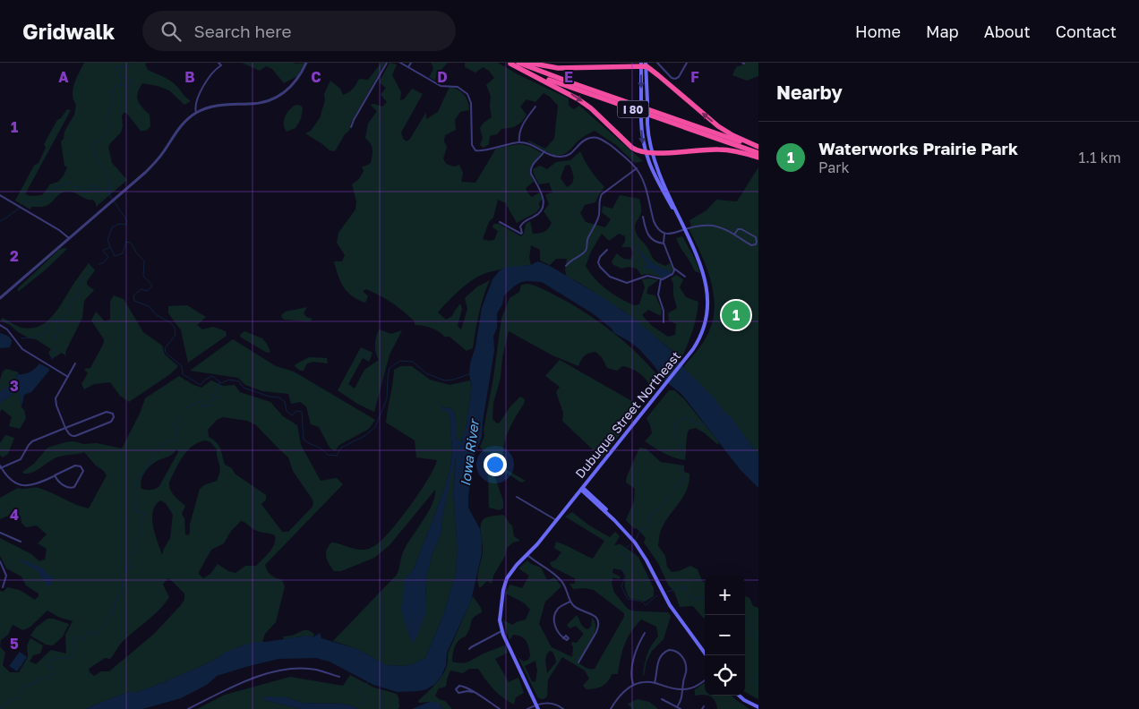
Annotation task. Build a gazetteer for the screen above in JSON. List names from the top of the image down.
{
  "streets": {
    "highway": ["I 80"],
    "main road": ["Dubuque Street Northeast"]
  },
  "water": ["Iowa River"],
  "page": {
    "header": "Gridwalk",
    "search": "Search here",
    "nav": [
      "Home",
      "Map",
      "About",
      "Contact"
    ],
    "heading": "Nearby",
    "list": [
      {
        "mark": "1",
        "name": "Waterworks Prairie Park",
        "note": "Park",
        "value": "1.1 km"
      }
    ],
    "pins": "1",
    "map_buttons": ["+", "−"]
  },
  "grid": {
    "columns": [
      "A",
      "B",
      "C",
      "D",
      "E",
      "F"
    ],
    "rows": [
      "1",
      "2",
      "3",
      "4",
      "5"
    ]
  }
}
